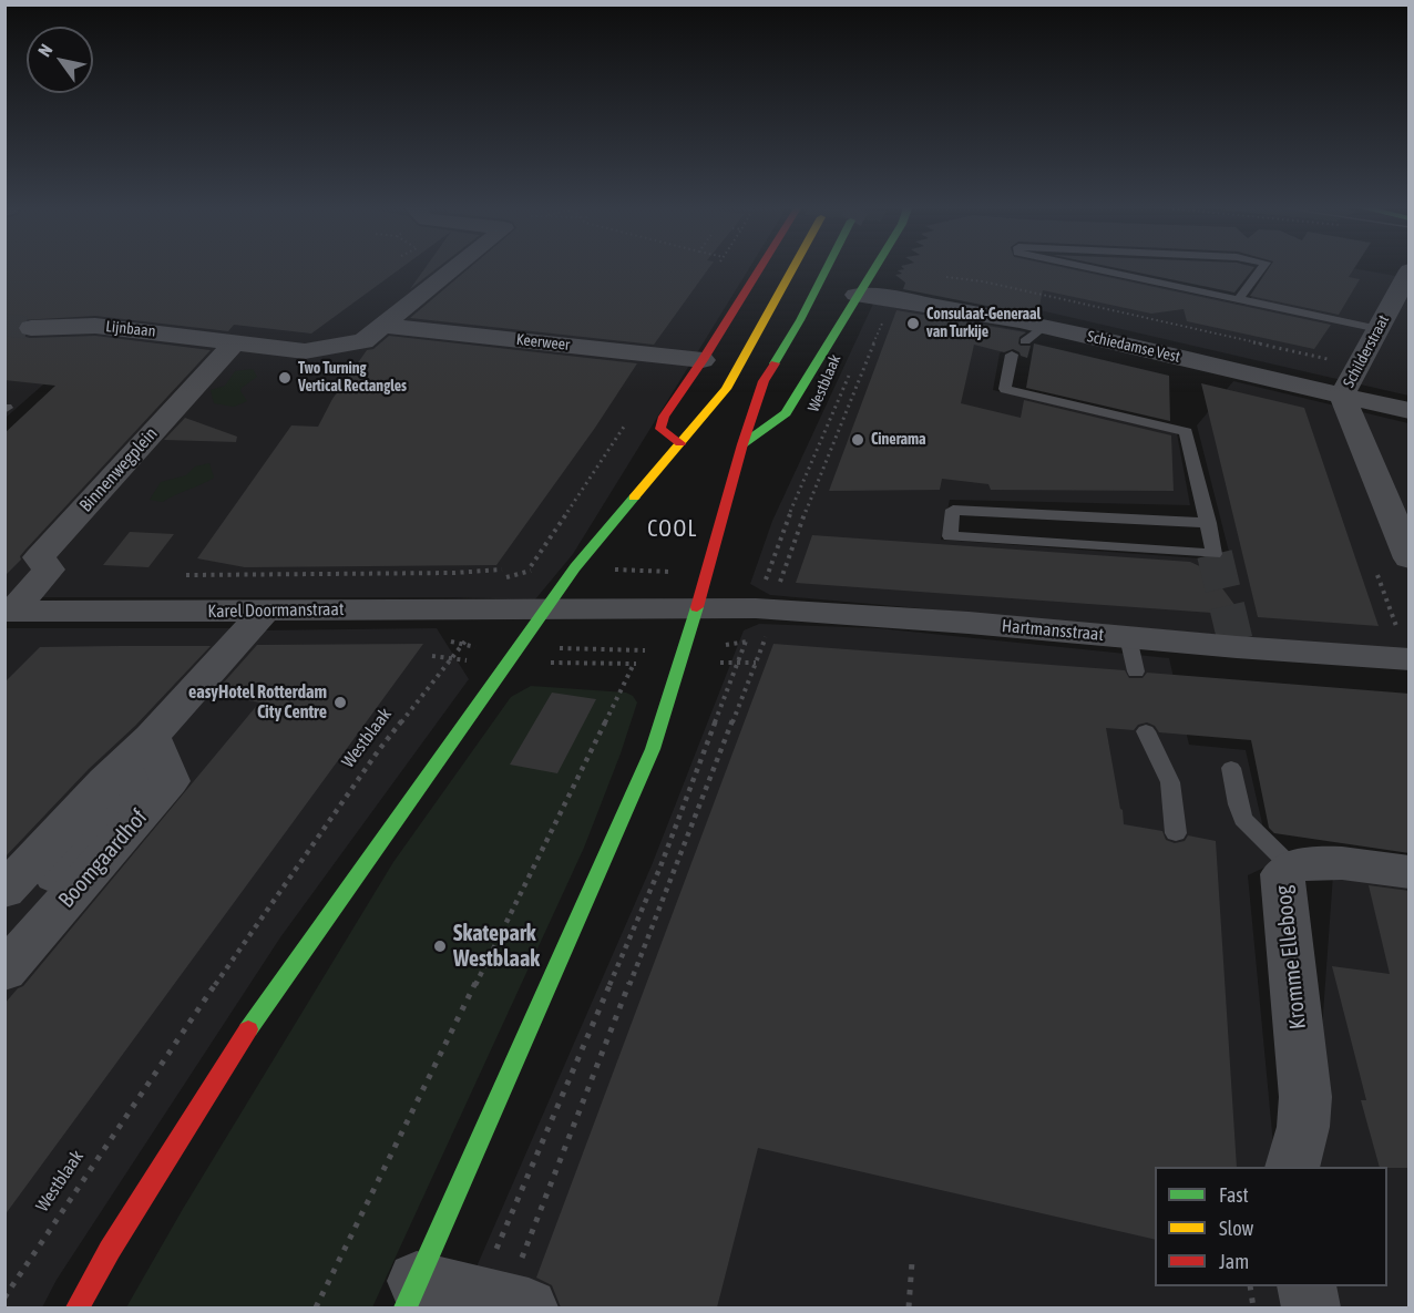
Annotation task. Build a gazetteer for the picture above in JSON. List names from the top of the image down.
{
  "streets": {
    "main road": ["Westblaak"],
    "street": [
      "Lijnbaan",
      "Keerweer",
      "Schiedamse Vest",
      "Schilderstraat",
      "Binnenwegplein",
      "Karel Doormanstraat",
      "Hartmansstraat",
      "Boomgaardhof",
      "Kromme Elleboog"
    ]
  },
  "crossings": [
    ["Lijnbaan", "Binnenwegplein"],
    ["Schiedamse Vest", "Schilderstraat"],
    ["Schiedamse Vest", "Westblaak"],
    ["Westblaak", "Karel Doormanstraat"],
    ["Westblaak", "Hartmansstraat"],
    ["Binnenwegplein", "Karel Doormanstraat"],
    ["Karel Doormanstraat", "Hartmansstraat"]
  ],
  "districts": ["COOL"],
  "places": [
    "Consulaat-Generaal van Turkije",
    "Two Turning Vertical Rectangles",
    "Cinerama",
    "easyHotel Rotterdam City Centre",
    "Skatepark Westblaak"
  ],
  "legend": ["Fast", "Slow", "Jam"],
  "north": "top left"
}
